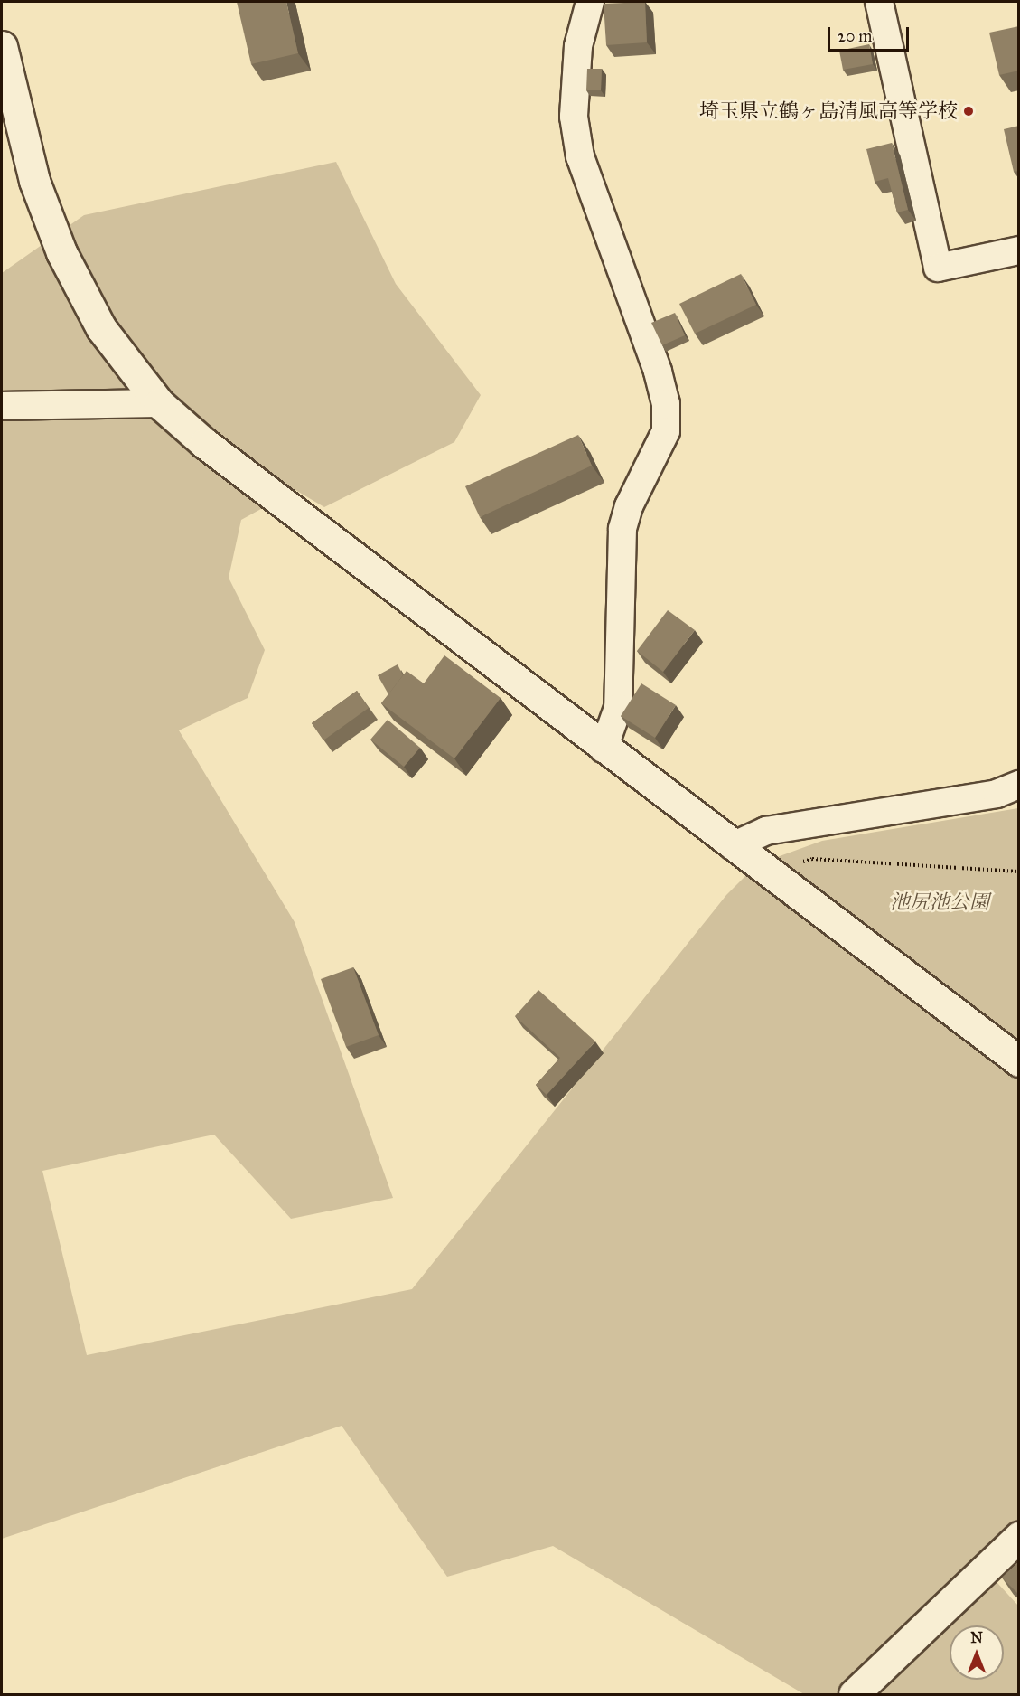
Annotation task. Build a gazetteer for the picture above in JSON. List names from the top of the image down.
{
  "parks": ["池尻池公園"],
  "places": ["埼玉県立鶴ヶ島清風高等学校"],
  "scale_bar": "20 m",
  "north": "top"
}
